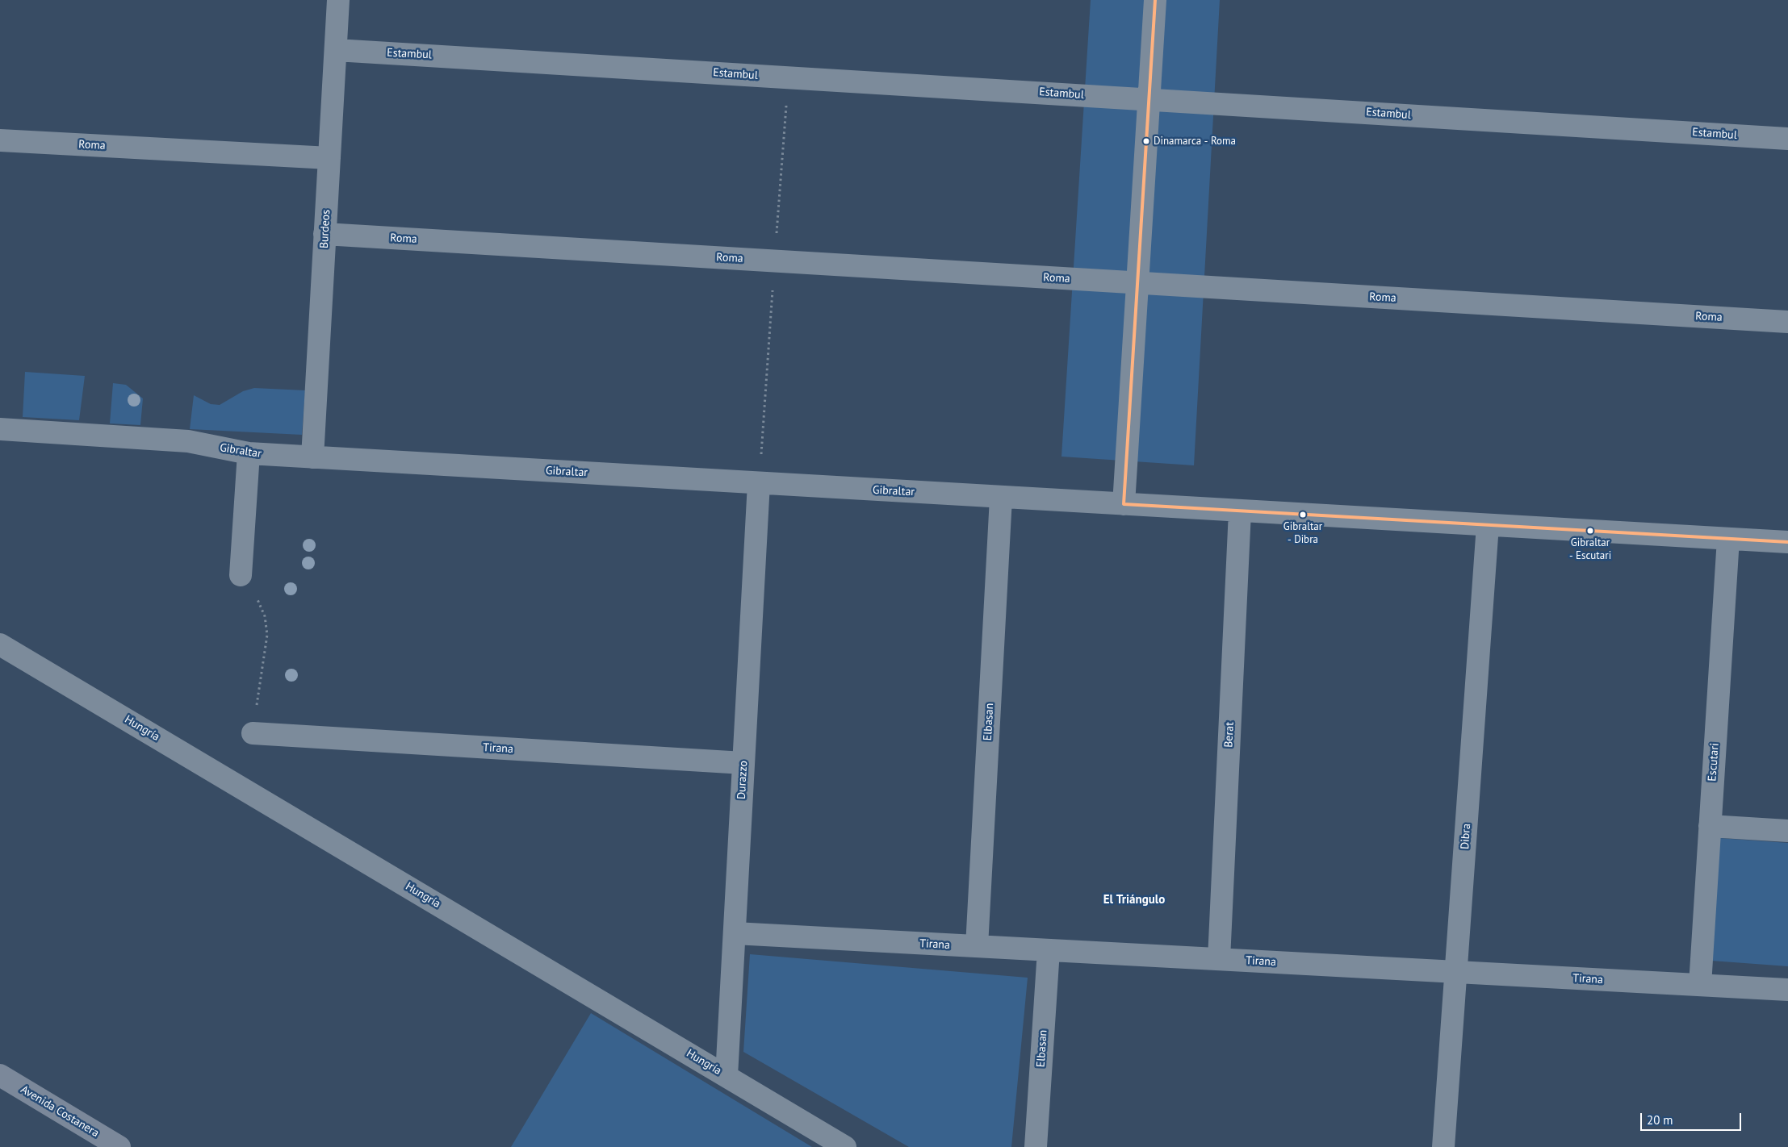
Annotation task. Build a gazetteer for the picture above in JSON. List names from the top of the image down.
{
  "streets": {
    "main road": ["Avenida Costanera"],
    "street": [
      "Estambul",
      "Roma",
      "Burdeos",
      "Gibraltar",
      "Elbasan",
      "Hungría",
      "Berat",
      "Tirana",
      "Escutari",
      "Durazzo",
      "Dibra"
    ]
  },
  "crossings": [
    ["Estambul", "Burdeos"],
    ["Roma", "Burdeos"],
    ["Burdeos", "Gibraltar"],
    ["Gibraltar", "Elbasan"],
    ["Gibraltar", "Berat"],
    ["Gibraltar", "Escutari"],
    ["Gibraltar", "Durazzo"],
    ["Gibraltar", "Dibra"],
    ["Elbasan", "Tirana"],
    ["Hungría", "Durazzo"],
    ["Berat", "Tirana"],
    ["Tirana", "Escutari"],
    ["Tirana", "Durazzo"],
    ["Tirana", "Dibra"]
  ],
  "districts": ["El Triángulo"],
  "places": ["Dinamarca - Roma", "Gibraltar - Dibra", "Gibraltar - Escutari"],
  "scale_bar": "20 m"
}
